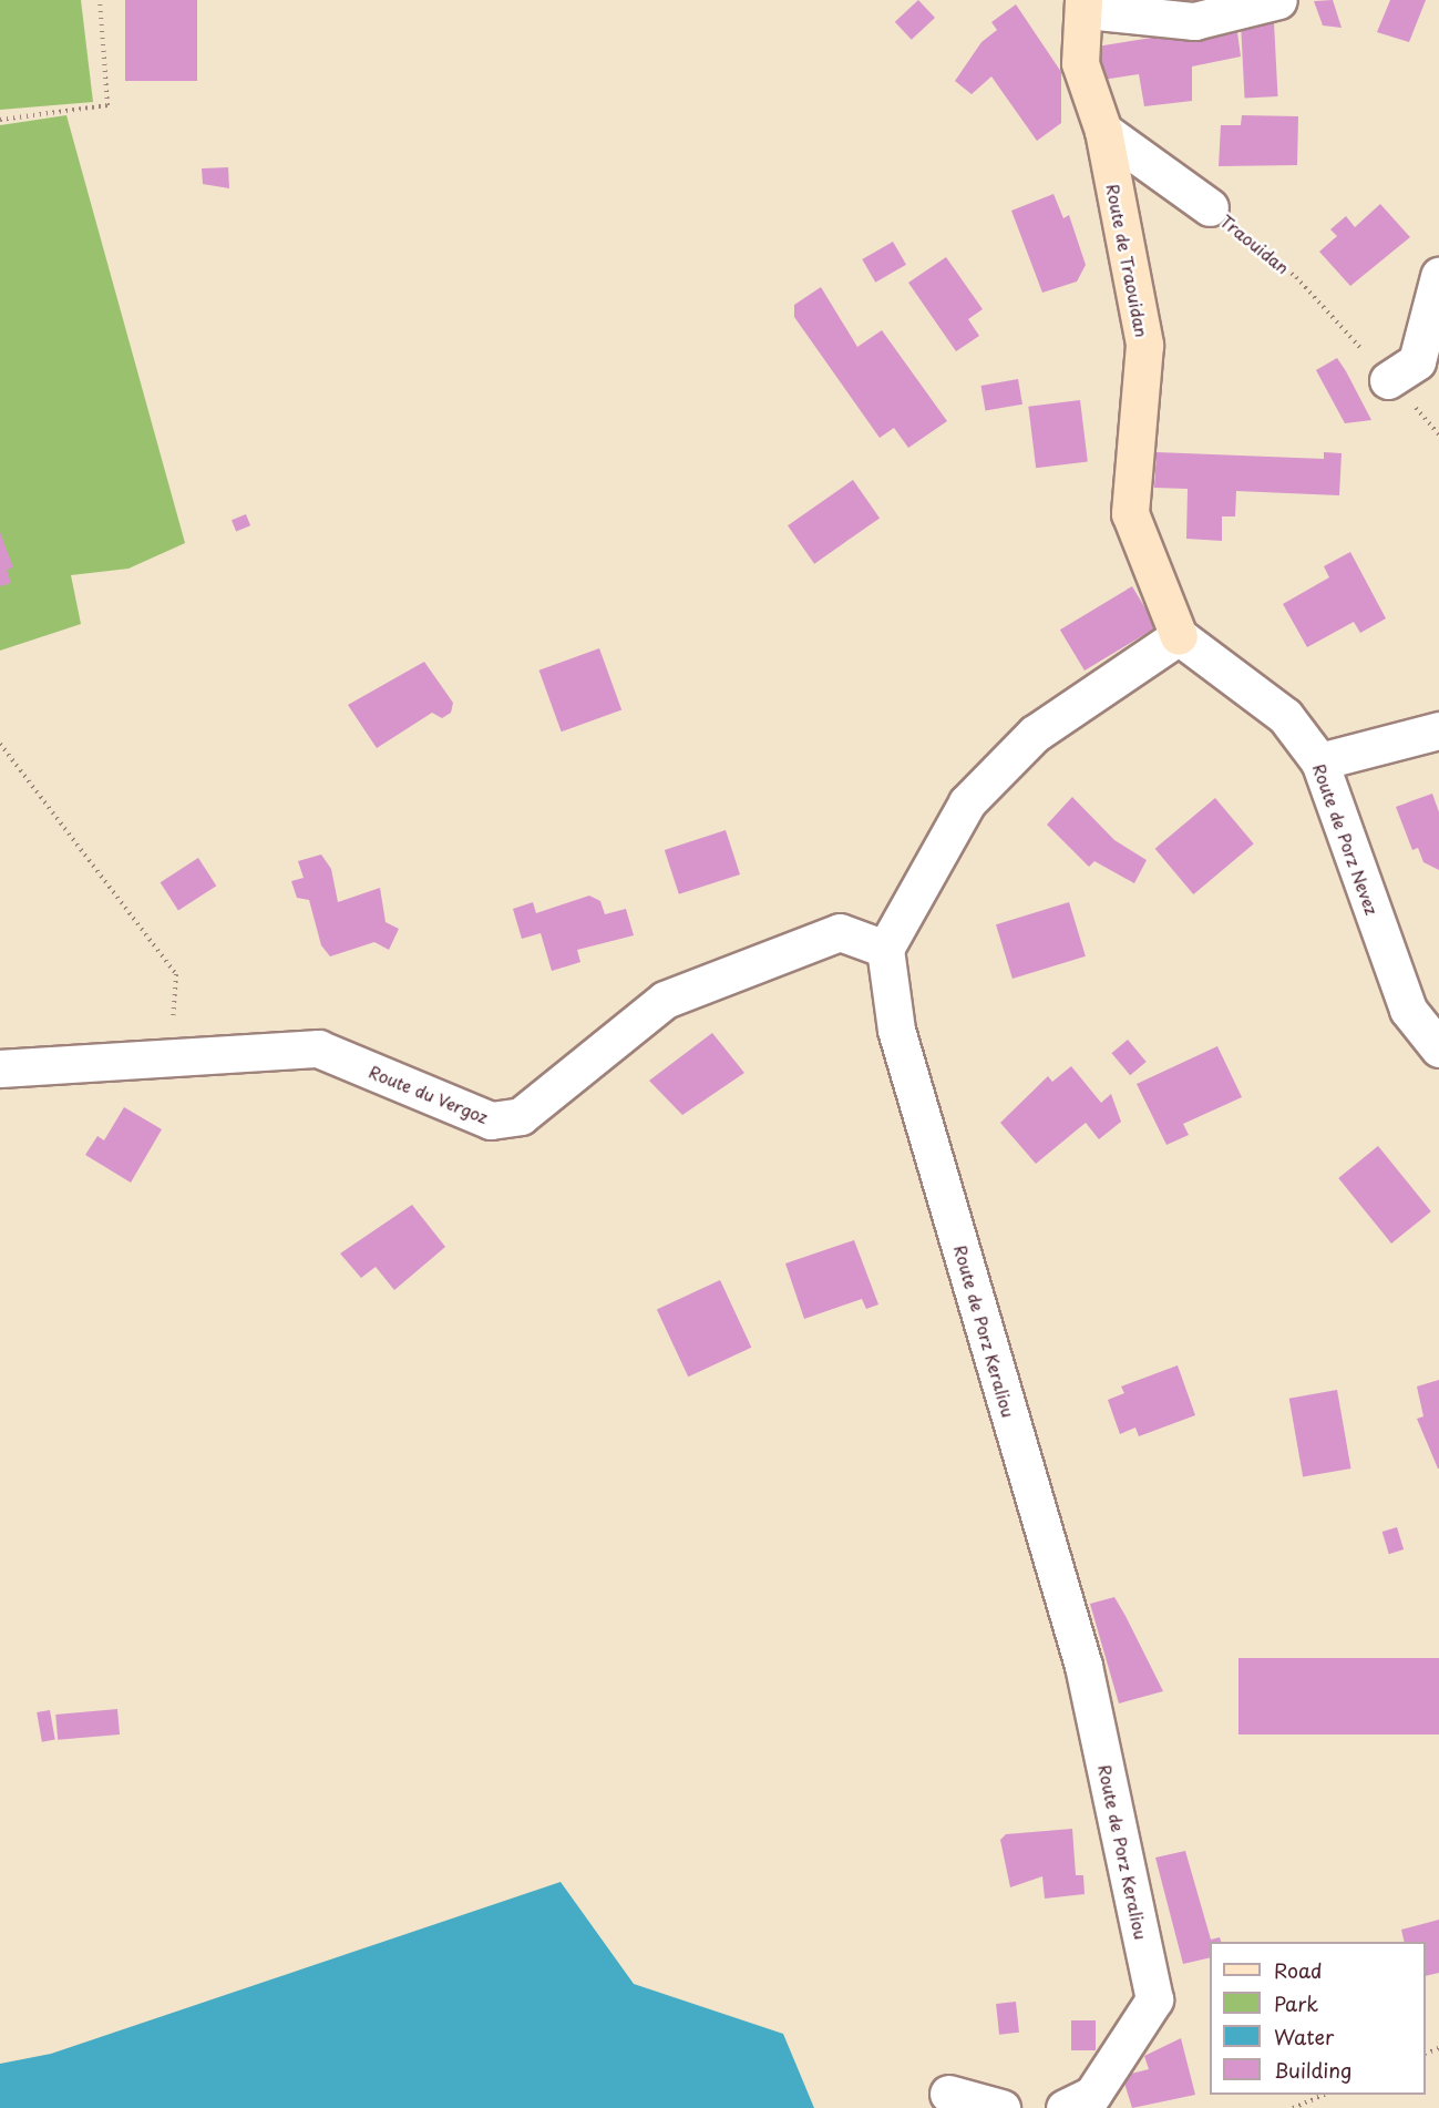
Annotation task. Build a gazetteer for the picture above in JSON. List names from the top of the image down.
{
  "streets": {
    "street": [
      "Traouidan",
      "Route de Traouidan",
      "Route de Porz Nevez",
      "Route du Vergoz",
      "Route de Porz Keraliou"
    ]
  },
  "crossings": [
    ["Traouidan", "Route de Traouidan"],
    ["Route de Traouidan", "Route de Porz Nevez"],
    ["Route du Vergoz", "Route de Porz Keraliou"]
  ],
  "legend": [
    "Road",
    "Park",
    "Water",
    "Building"
  ]
}
